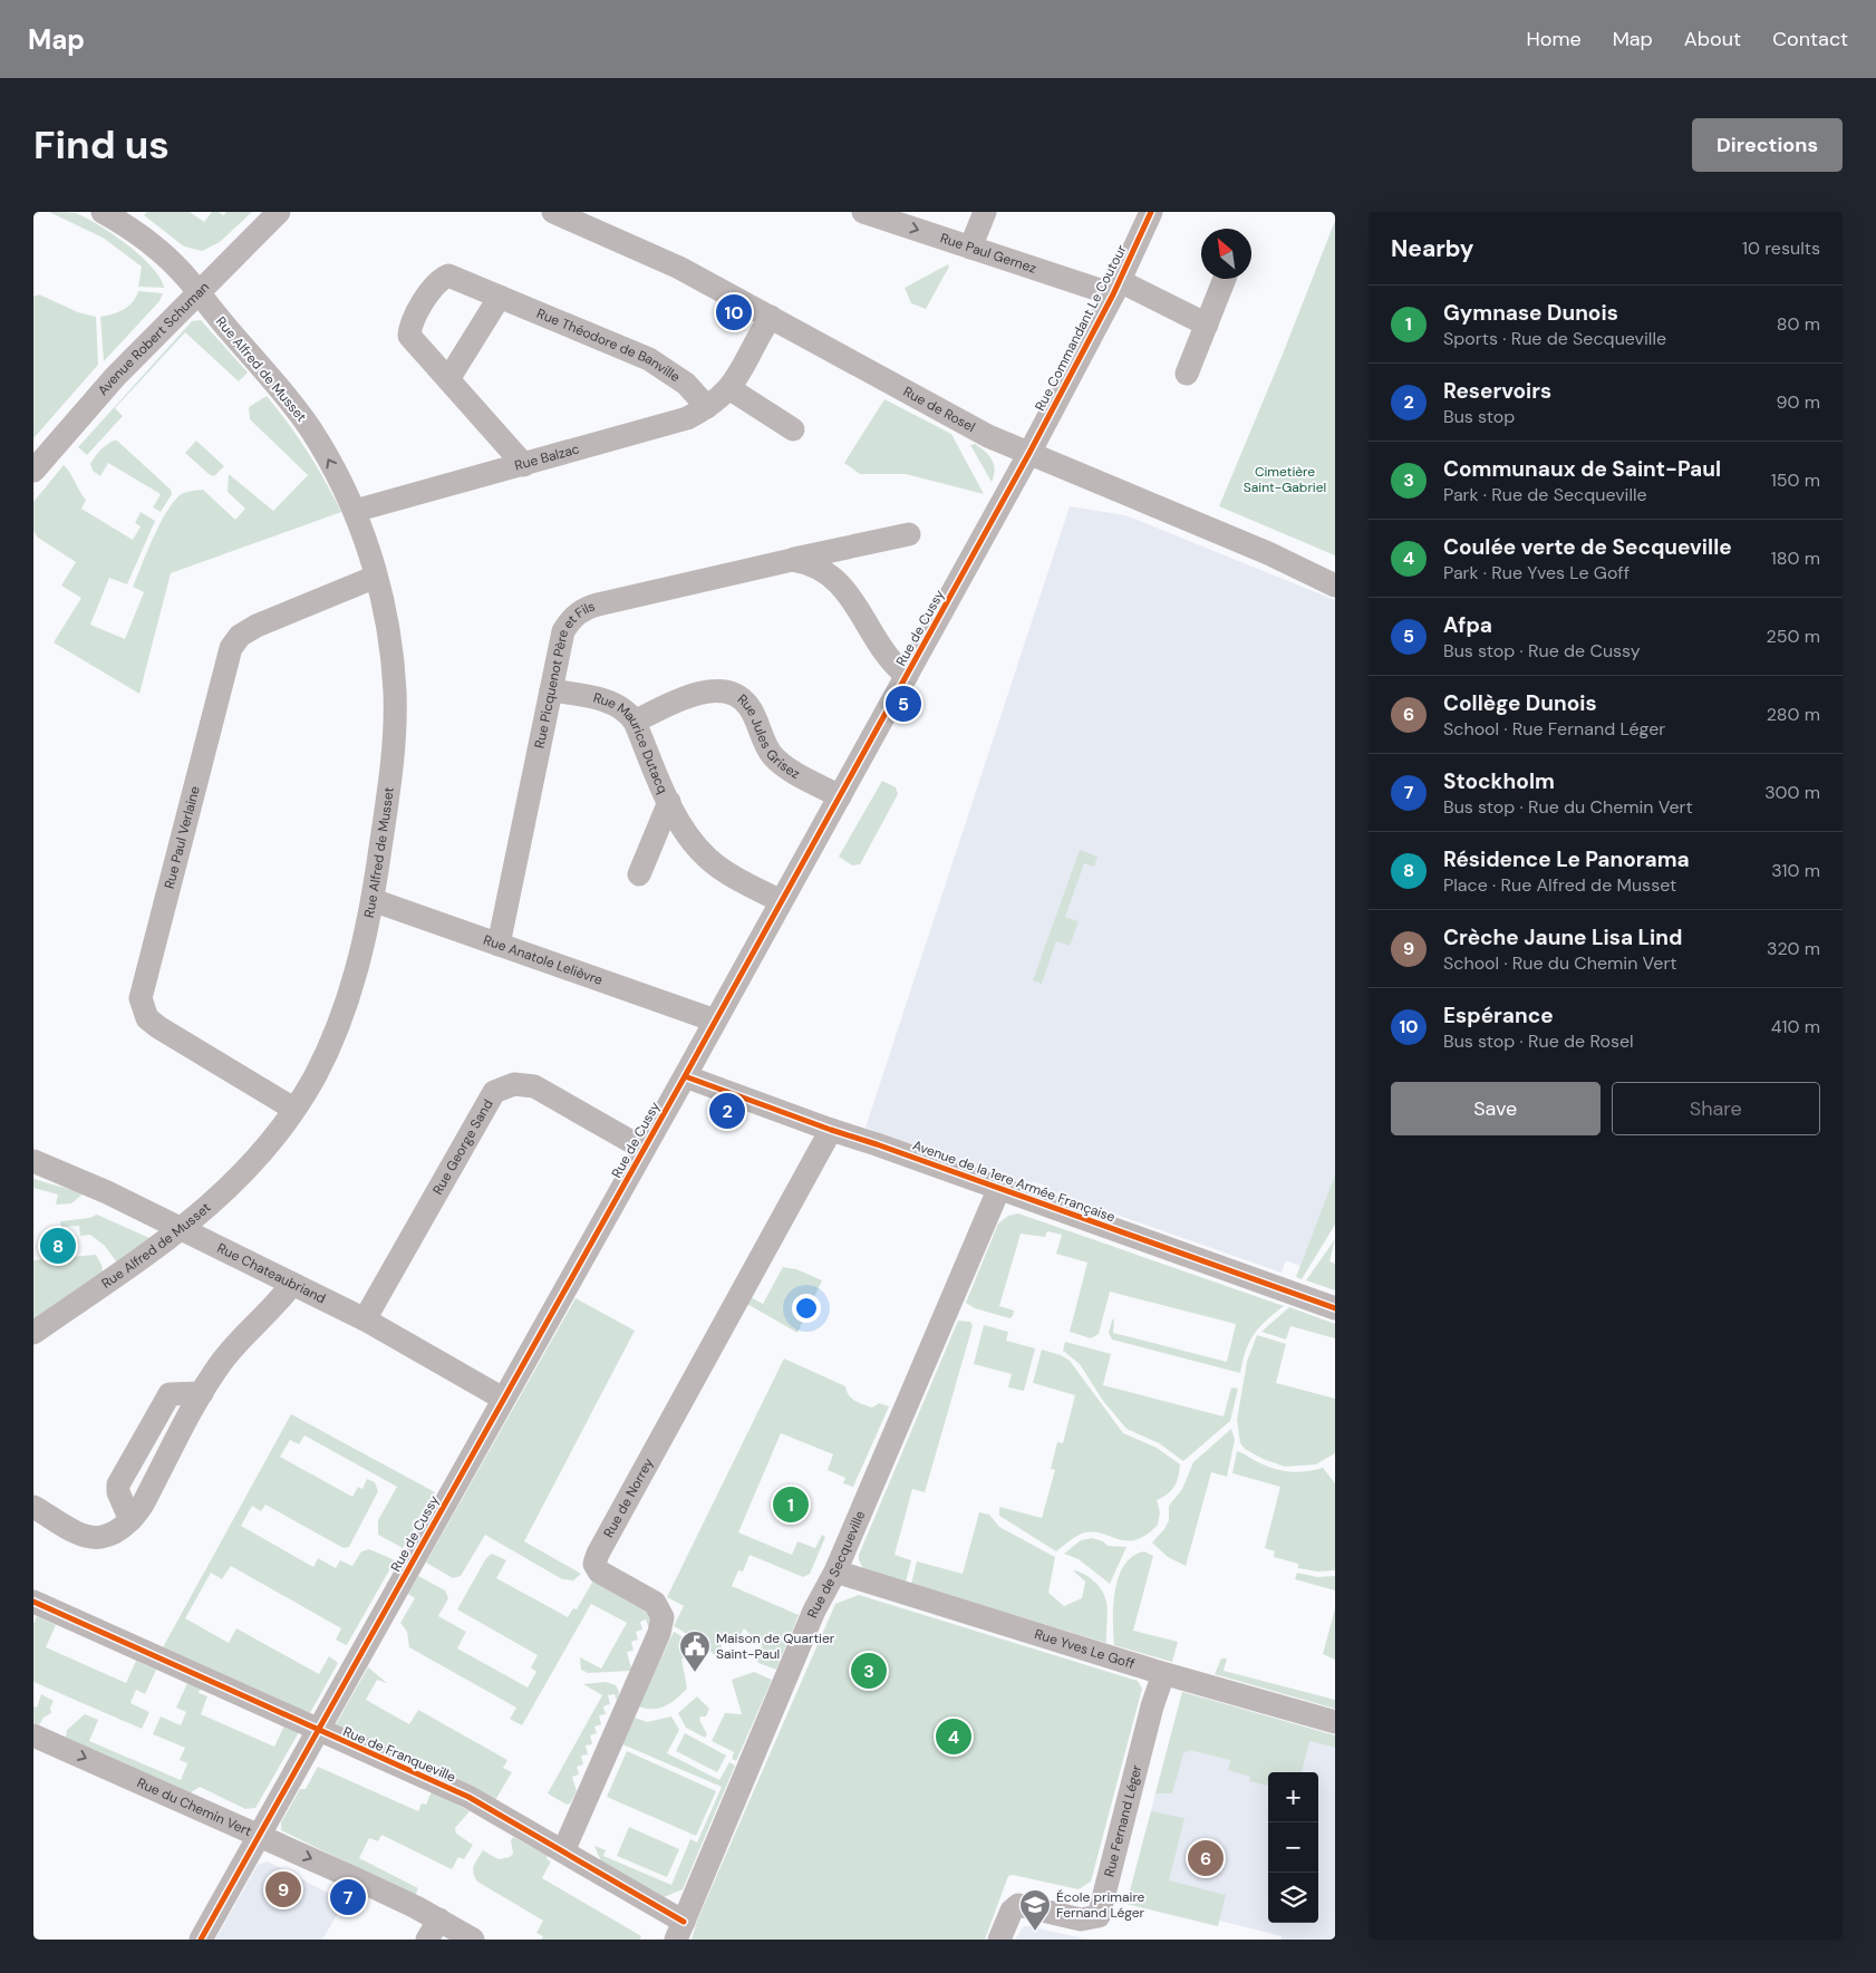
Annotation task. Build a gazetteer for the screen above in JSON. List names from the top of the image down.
{
  "streets": {
    "street": [
      "Rue Paul Gernez",
      "Rue Commandant Le Coutour",
      "Avenue Robert Schuman",
      "Rue Théodore de Banville",
      "Rue Alfred de Musset",
      "Rue de Rosel",
      "Rue Balzac",
      "Rue de Cussy",
      "Rue Picquenot Père et Fils",
      "Rue Jules Grisez",
      "Rue Maurice Dutacq",
      "Rue Paul Verlaine",
      "Rue Anatole Lelièvre",
      "Rue George Sand",
      "Avenue de la 1ere Armée Française",
      "Rue Chateaubriand",
      "Rue de Norrey",
      "Rue de Secqueville",
      "Rue Yves Le Goff",
      "Rue de Franqueville",
      "Rue du Chemin Vert",
      "Rue Fernand Léger"
    ]
  },
  "crossings": [
    ["Rue Paul Gernez", "Rue Commandant Le Coutour"],
    ["Rue Commandant Le Coutour", "Rue de Rosel"],
    ["Rue Commandant Le Coutour", "Rue de Cussy"],
    ["Avenue Robert Schuman", "Rue Alfred de Musset"],
    ["Rue Théodore de Banville", "Rue Balzac"],
    ["Rue Alfred de Musset", "Rue Balzac"],
    ["Rue Alfred de Musset", "Rue Paul Verlaine"],
    ["Rue Alfred de Musset", "Rue Anatole Lelièvre"],
    ["Rue Alfred de Musset", "Rue Chateaubriand"],
    ["Rue de Rosel", "Rue Balzac"],
    ["Rue de Rosel", "Rue de Cussy"],
    ["Rue de Cussy", "Rue Jules Grisez"],
    ["Rue de Cussy", "Rue Maurice Dutacq"],
    ["Rue de Cussy", "Rue Anatole Lelièvre"],
    ["Rue de Cussy", "Rue George Sand"],
    ["Rue de Cussy", "Avenue de la 1ere Armée Française"],
    ["Rue de Cussy", "Rue Chateaubriand"],
    ["Rue de Cussy", "Rue de Franqueville"],
    ["Rue de Cussy", "Rue du Chemin Vert"],
    ["Rue Picquenot Père et Fils", "Rue Maurice Dutacq"],
    ["Rue Picquenot Père et Fils", "Rue Anatole Lelièvre"],
    ["Rue Jules Grisez", "Rue Maurice Dutacq"],
    ["Rue George Sand", "Rue Chateaubriand"],
    ["Avenue de la 1ere Armée Française", "Rue de Norrey"],
    ["Avenue de la 1ere Armée Française", "Rue de Secqueville"],
    ["Rue de Norrey", "Rue de Franqueville"],
    ["Rue de Secqueville", "Rue Yves Le Goff"],
    ["Rue de Secqueville", "Rue de Franqueville"],
    ["Rue Yves Le Goff", "Rue Fernand Léger"]
  ],
  "one_way": ["Rue du Chemin Vert"],
  "parks": ["Cimetière Saint-Gabriel"],
  "places": {
    "public building": ["Maison de Quartier Saint-Paul"],
    "school or university": ["École primaire Fernand Léger"]
  },
  "north": "top left",
  "page": {
    "header": "Map",
    "nav": [
      "Home",
      "Map",
      "About",
      "Contact"
    ],
    "buttons": [
      "Directions",
      ["Save", "Share"]
    ],
    "title": "Find us",
    "heading": ["Nearby", "10 results"],
    "list": [
      {
        "mark": "1",
        "name": "Gymnase Dunois",
        "note": "Sports · Rue de Secqueville",
        "value": "80 m"
      },
      {
        "mark": "2",
        "name": "Reservoirs",
        "note": "Bus stop",
        "value": "90 m"
      },
      {
        "mark": "3",
        "name": "Communaux de Saint-Paul",
        "note": "Park · Rue de Secqueville",
        "value": "150 m"
      },
      {
        "mark": "4",
        "name": "Coulée verte de Secqueville",
        "note": "Park · Rue Yves Le Goff",
        "value": "180 m"
      },
      {
        "mark": "5",
        "name": "Afpa",
        "note": "Bus stop · Rue de Cussy",
        "value": "250 m"
      },
      {
        "mark": "6",
        "name": "Collège Dunois",
        "note": "School · Rue Fernand Léger",
        "value": "280 m"
      },
      {
        "mark": "7",
        "name": "Stockholm",
        "note": "Bus stop · Rue du Chemin Vert",
        "value": "300 m"
      },
      {
        "mark": "8",
        "name": "Résidence Le Panorama",
        "note": "Place · Rue Alfred de Musset",
        "value": "310 m"
      },
      {
        "mark": "9",
        "name": "Crèche Jaune Lisa Lind",
        "note": "School · Rue du Chemin Vert",
        "value": "320 m"
      },
      {
        "mark": "10",
        "name": "Espérance",
        "note": "Bus stop · Rue de Rosel",
        "value": "410 m"
      }
    ],
    "pins": [
      "10",
      "5",
      "2",
      "8",
      "1",
      "3",
      "4",
      "6",
      "9",
      "7"
    ],
    "map_buttons": ["+", "−"]
  }
}
